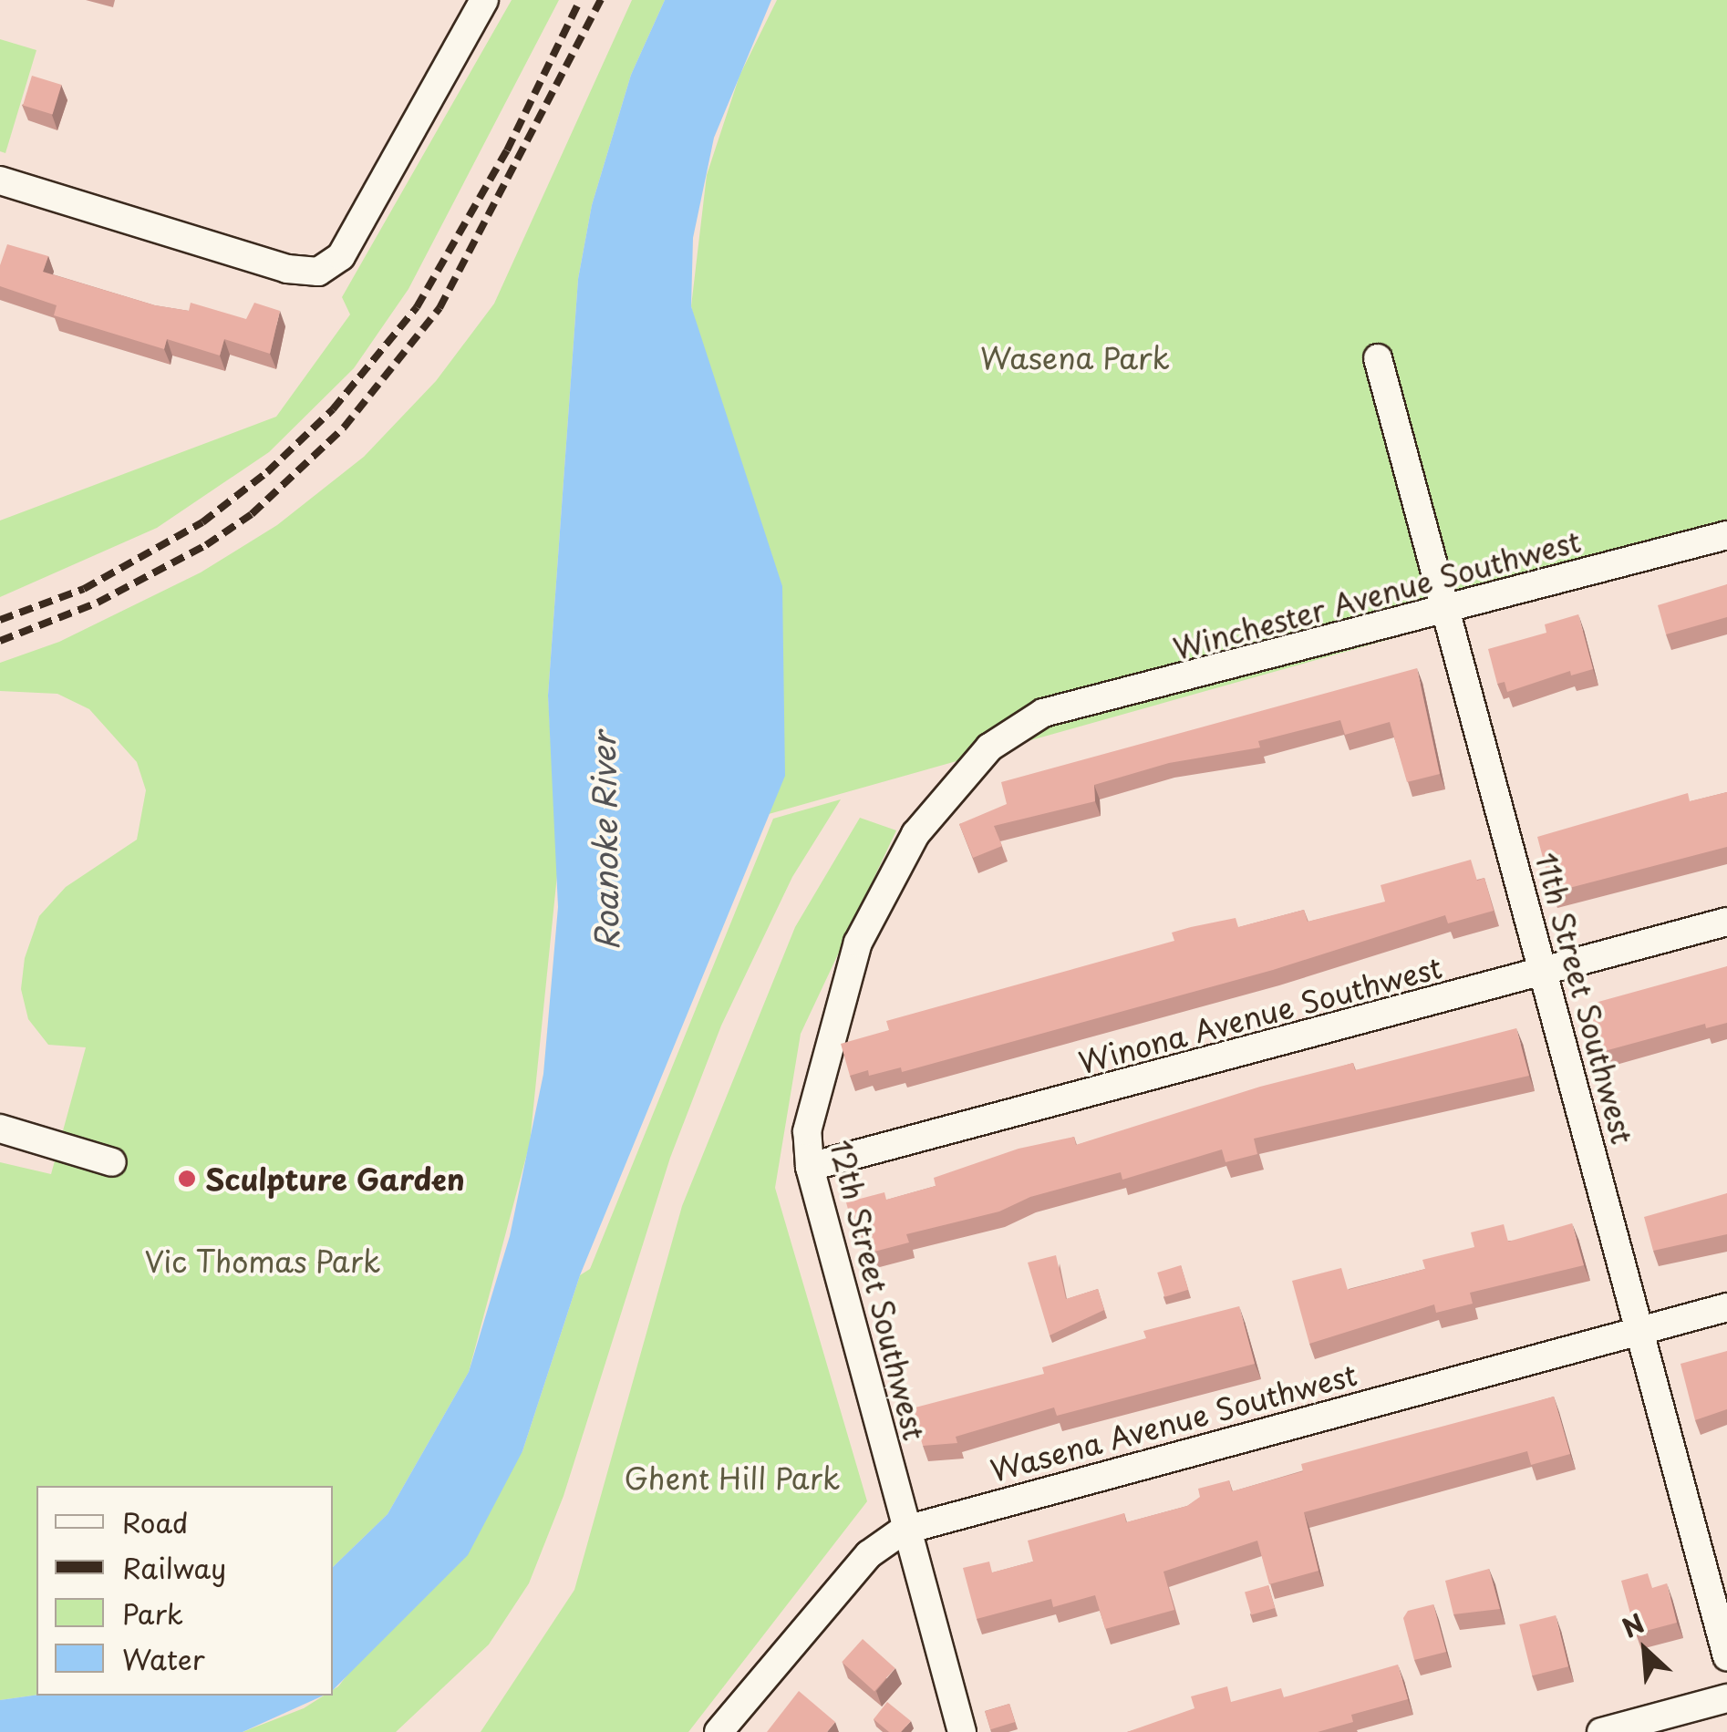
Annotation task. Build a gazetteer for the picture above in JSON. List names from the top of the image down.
{
  "streets": {
    "street": [
      "Winchester Avenue Southwest",
      "11th Street Southwest",
      "Winona Avenue Southwest",
      "12th Street Southwest",
      "Wasena Avenue Southwest"
    ]
  },
  "crossings": [
    ["Winchester Avenue Southwest", "11th Street Southwest"],
    ["Winchester Avenue Southwest", "12th Street Southwest"],
    ["11th Street Southwest", "Winona Avenue Southwest"],
    ["11th Street Southwest", "Wasena Avenue Southwest"],
    ["Winona Avenue Southwest", "12th Street Southwest"],
    ["12th Street Southwest", "Wasena Avenue Southwest"]
  ],
  "water": ["Roanoke River"],
  "parks": ["Wasena Park", "Vic Thomas Park", "Ghent Hill Park"],
  "places": ["Sculpture Garden"],
  "legend": [
    "Road",
    "Railway",
    "Park",
    "Water"
  ],
  "north": "top left"
}
